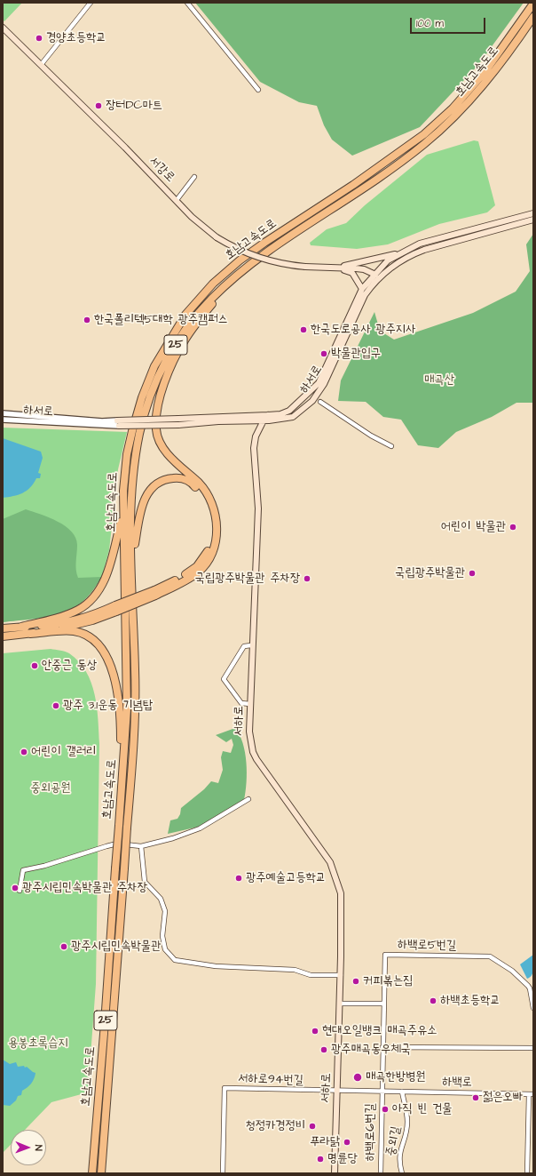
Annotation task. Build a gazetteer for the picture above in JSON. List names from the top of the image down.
{
  "streets": {
    "highway": ["호남고속도로", "25"],
    "main road": ["서강로", "하서로", "서하로"],
    "street": [
      "하백로5번길",
      "서하로94번길",
      "하백로",
      "하백로6번길",
      "중외길"
    ]
  },
  "crossings": [
    ["서강로", "하서로"],
    ["하서로", "서하로"],
    ["서하로", "서하로94번길"],
    ["서하로", "하백로"],
    ["하백로5번길", "하백로"],
    ["하백로5번길", "하백로6번길"],
    ["서하로94번길", "하백로"],
    ["하백로", "하백로6번길"],
    ["하백로", "중외길"]
  ],
  "parks": ["매곡산", "중외공원", "용봉초록습지"],
  "places": [
    "경양초등학교",
    "장터DC마트",
    "한국폴리텍5대학 광주캠퍼스",
    "한국도로공사 광주지사",
    "박물관입구",
    "어린이 박물관",
    "국립광주박물관",
    "국립광주박물관 주차장",
    "안중근 동상",
    "광주 3.1운동 기념탑",
    "어린이 갤러리",
    "광주예술고등학교",
    "광주시립민속박물관 주차장",
    "광주시립민속박물관",
    "커피볶는집",
    "하백초등학교",
    "현대오일뱅크 매곡주유소",
    "광주매곡동우체국",
    "매곡한방병원",
    "젊은오빠",
    "아직 빈 건물",
    "청정카경정비",
    "푸라닭",
    "명륜당"
  ],
  "scale_bar": "100 m",
  "north": "right"
}
